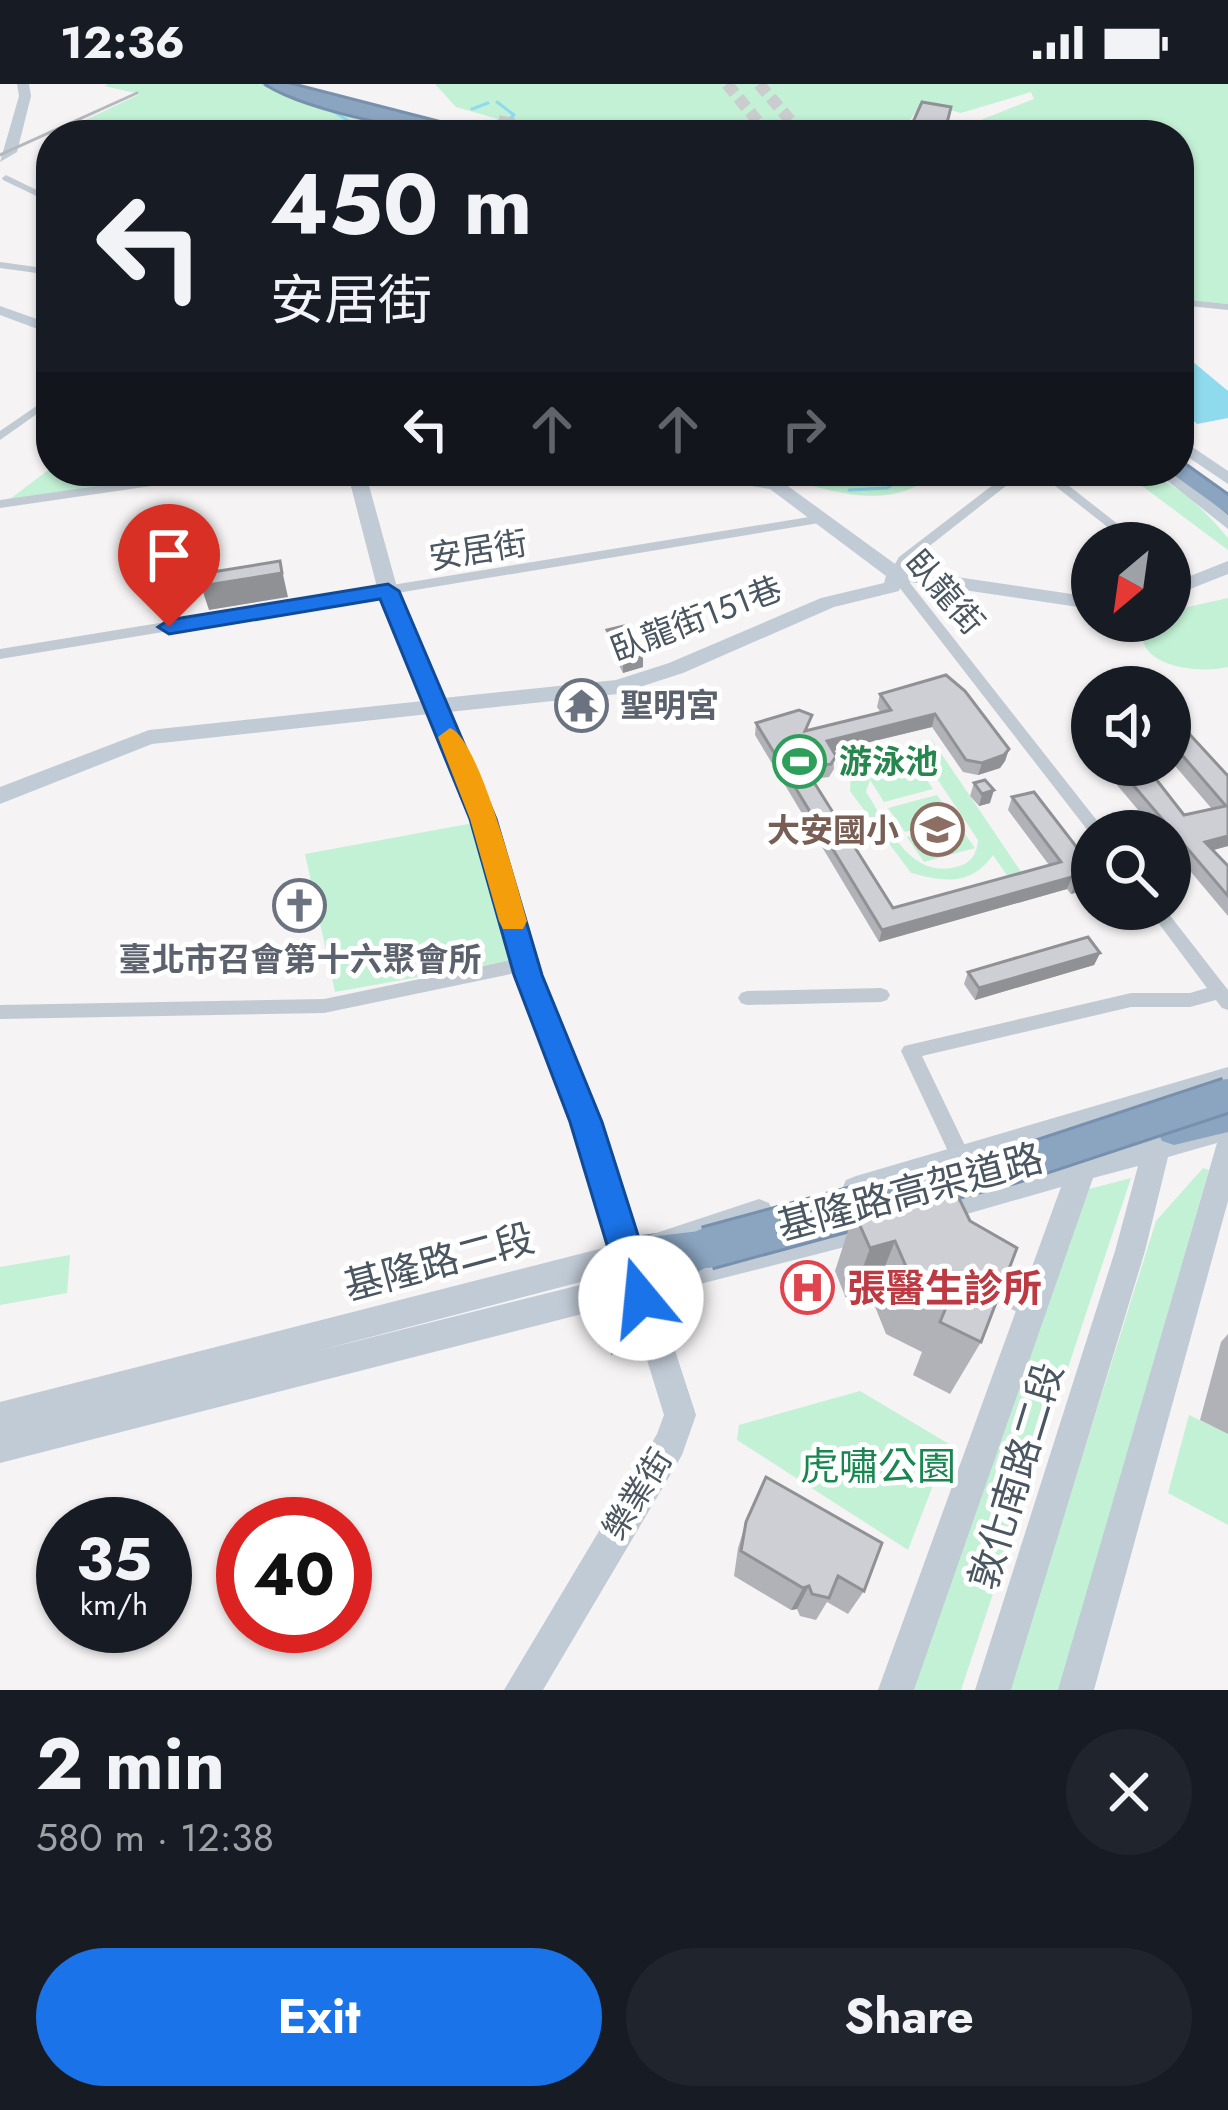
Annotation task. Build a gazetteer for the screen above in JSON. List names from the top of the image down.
{
  "streets": {
    "highway": ["基隆路高架道路"],
    "main road": [
      "臥龍街",
      "臥龍街151巷",
      "基隆路二段",
      "敦化南路二段",
      "樂業街"
    ],
    "street": ["安居街"]
  },
  "crossings": [
    ["安居街", "臥龍街"],
    ["安居街", "樂業街"],
    ["臥龍街", "臥龍街151巷"],
    ["臥龍街151巷", "樂業街"],
    ["基隆路高架道路", "基隆路二段"],
    ["基隆路高架道路", "敦化南路二段"],
    ["基隆路高架道路", "樂業街"],
    ["基隆路二段", "敦化南路二段"],
    ["基隆路二段", "樂業街"]
  ],
  "parks": ["虎嘯公園"],
  "places": {
    "temple": ["聖明宮"],
    "sports": ["游泳池"],
    "school or university": ["大安國小"],
    "church": ["臺北市召會第十六聚會所"],
    "hospital": ["張醫生診所"]
  },
  "north": "bottom left",
  "page": {
    "status": "12:36",
    "turn": ["450 m", "安居街"],
    "speed": "35 km/h",
    "limit": "40",
    "heading": ["2 min", "580 m · 12:38"],
    "buttons": ["Exit", "Share"]
  }
}
